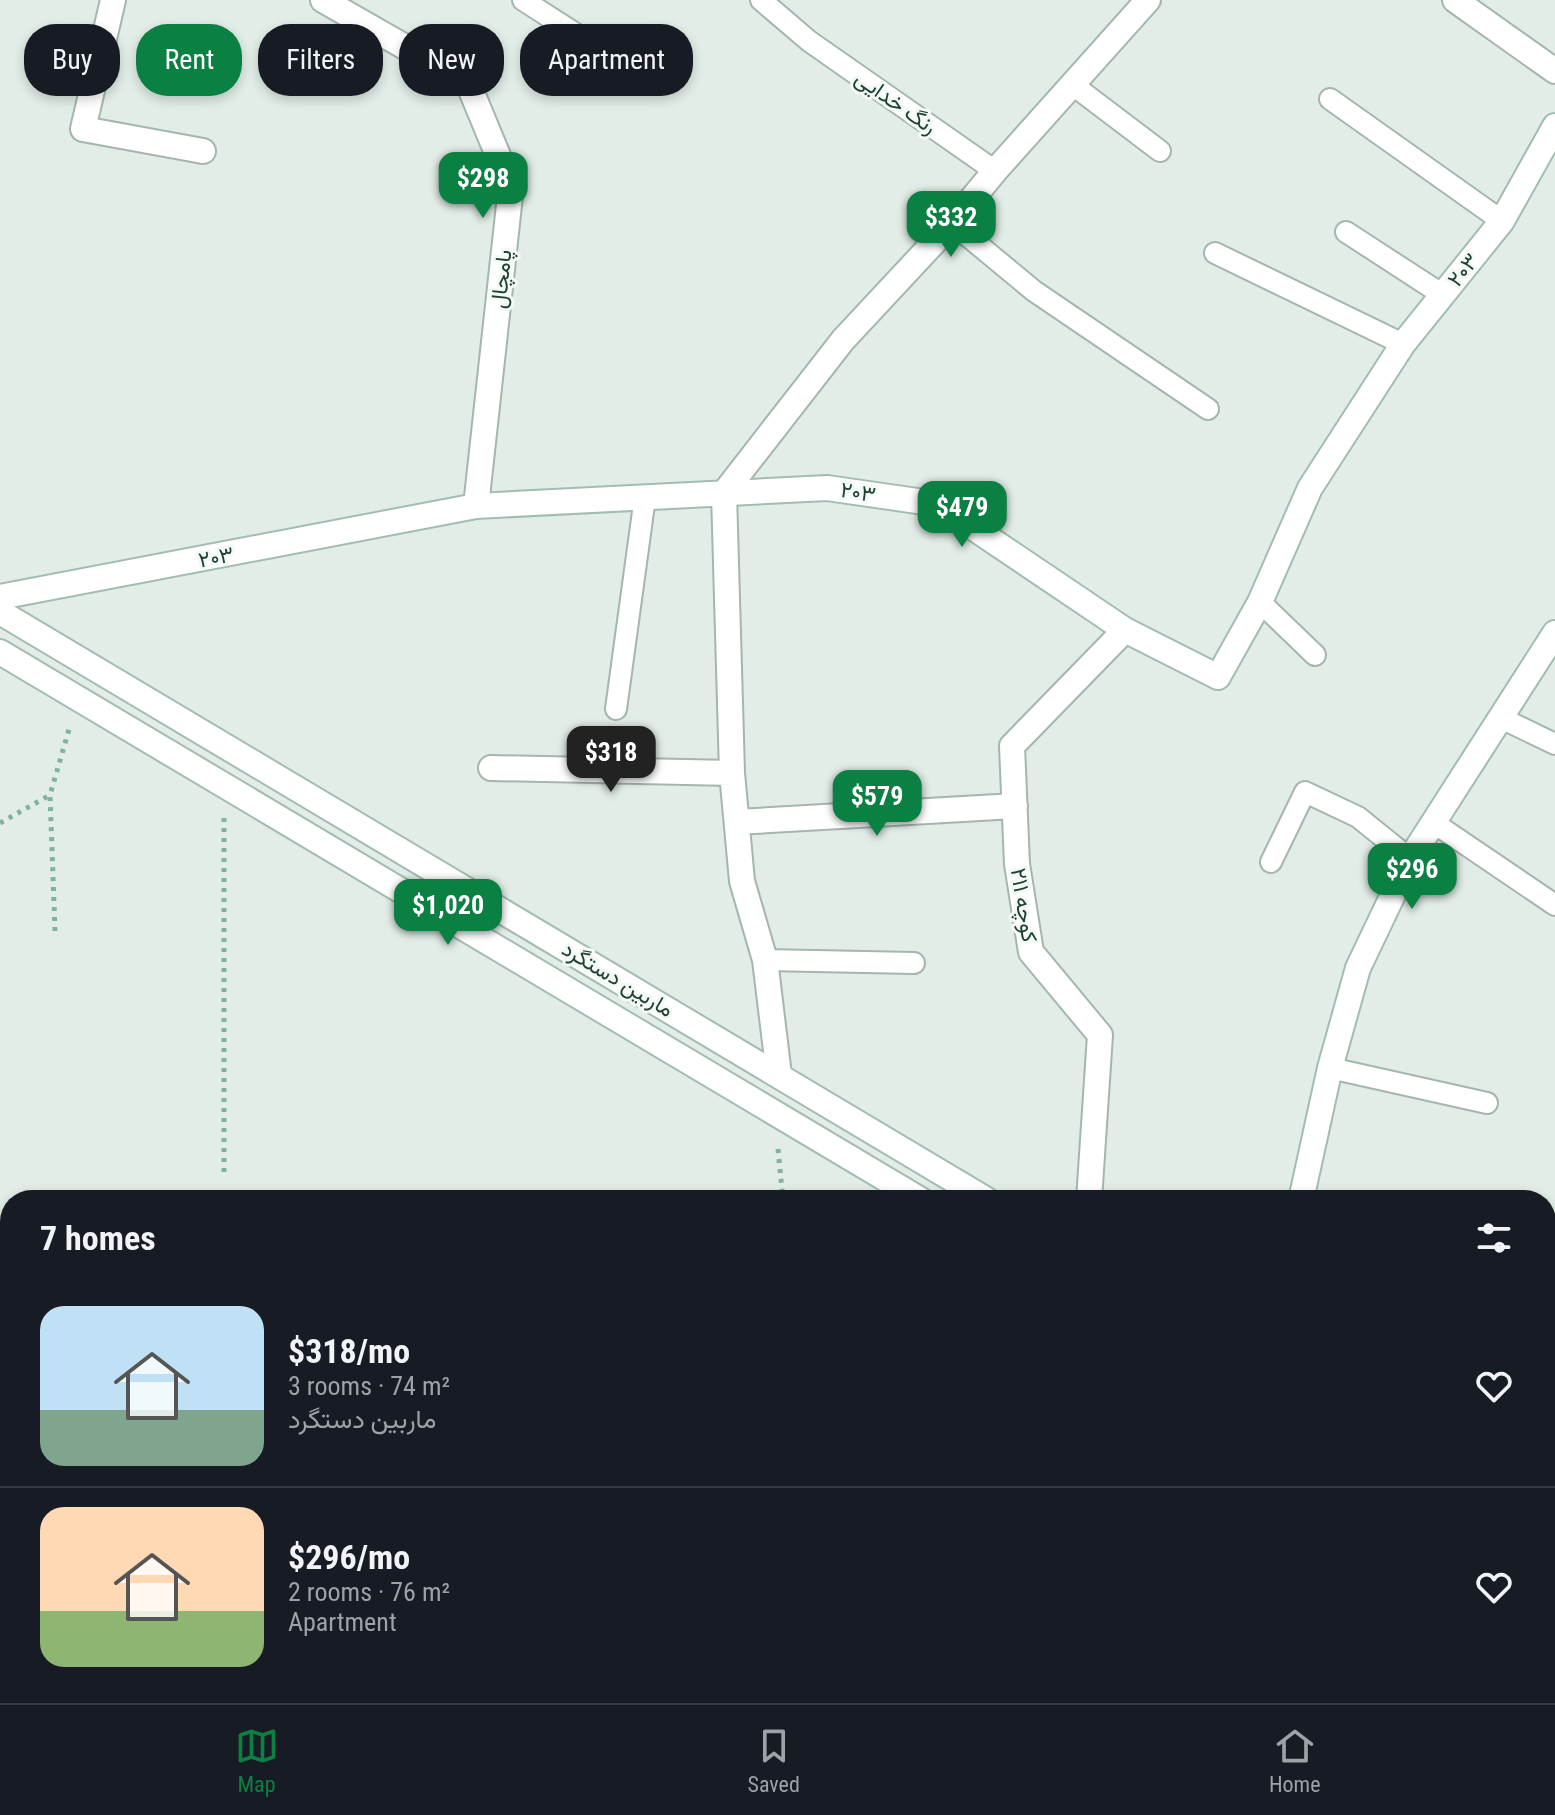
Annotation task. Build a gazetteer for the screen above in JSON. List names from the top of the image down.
{
  "streets": {
    "street": [
      "۲۰۳",
      "پامچال",
      "کوچه ۲۱۱",
      "ماربین دستگرد"
    ],
    "lane": ["رنگ خدایی"]
  },
  "crossings": [
    ["۲۰۳", "پامچال"],
    ["۲۰۳", "کوچه ۲۱۱"]
  ],
  "page": {
    "chip": [
      "Buy",
      "Rent",
      "Filters",
      "New",
      "Apartment"
    ],
    "price": [
      "$298",
      "$332",
      "$479",
      "$318",
      "$579",
      "$296",
      "$1,020"
    ],
    "heading": "7 homes",
    "list": [
      {
        "name": "$318/mo",
        "note": "3 rooms · 74 m² · ماربین دستگرد"
      },
      {
        "name": "$296/mo",
        "note": "2 rooms · 76 m² · Apartment"
      }
    ],
    "tabs": ["Map", "Saved", "Home"]
  }
}
